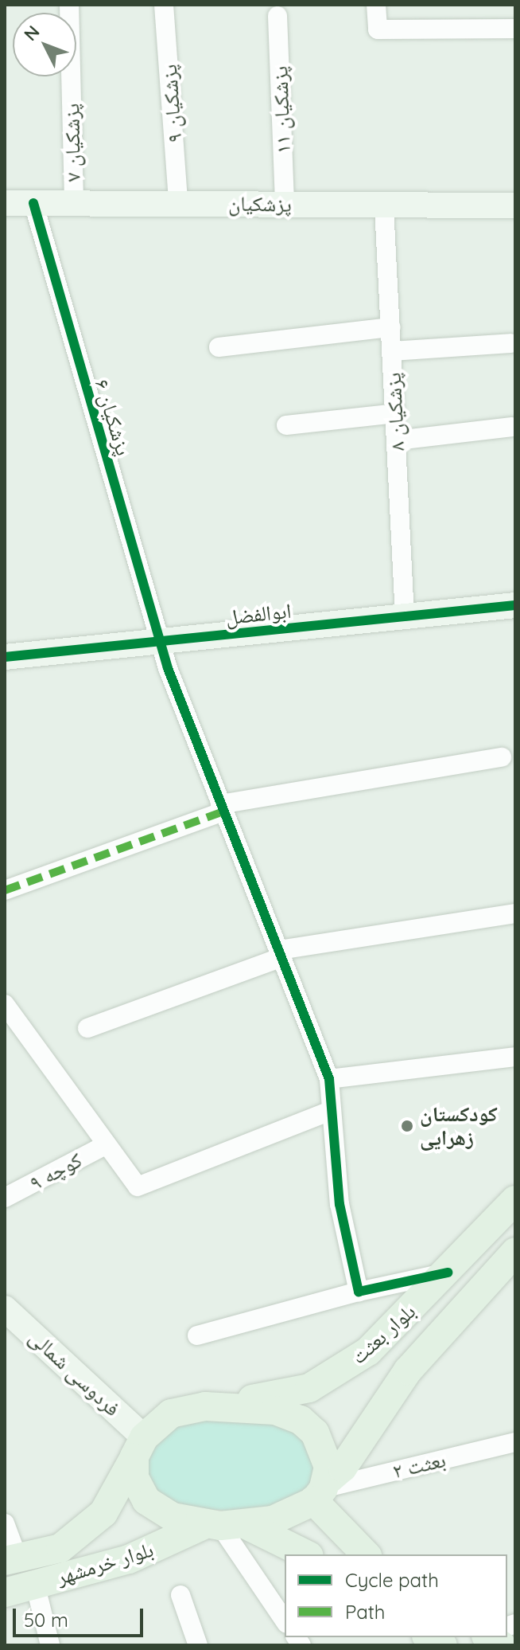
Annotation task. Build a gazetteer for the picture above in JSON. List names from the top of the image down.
{
  "streets": {
    "main road": [
      "پزشکیان",
      "ابوالفضل",
      "بلوار بعثت",
      "فردوسی شمالی",
      "بلوار خرمشهر"
    ],
    "street": [
      "پزشکیان ۹",
      "پزشکیان ۱۱",
      "پزشکیان ۷",
      "پزشکیان ۸",
      "پزشکیان ۶",
      "کوچه ۹",
      "بعثت ۲"
    ]
  },
  "crossings": [
    ["پزشکیان ۹", "پزشکیان"],
    ["پزشکیان ۱۱", "پزشکیان"],
    ["پزشکیان ۷", "پزشکیان"],
    ["پزشکیان", "پزشکیان ۸"],
    ["پزشکیان", "پزشکیان ۶"],
    ["پزشکیان ۸", "ابوالفضل"],
    ["پزشکیان ۶", "ابوالفضل"],
    ["بلوار بعثت", "فردوسی شمالی"],
    ["بلوار بعثت", "بعثت ۲"],
    ["بلوار بعثت", "بلوار خرمشهر"],
    ["فردوسی شمالی", "بعثت ۲"],
    ["فردوسی شمالی", "بلوار خرمشهر"],
    ["بعثت ۲", "بلوار خرمشهر"]
  ],
  "places": ["کودکستان زهرایی"],
  "legend": ["Cycle path", "Path"],
  "scale_bar": "50 m",
  "north": "top left"
}
